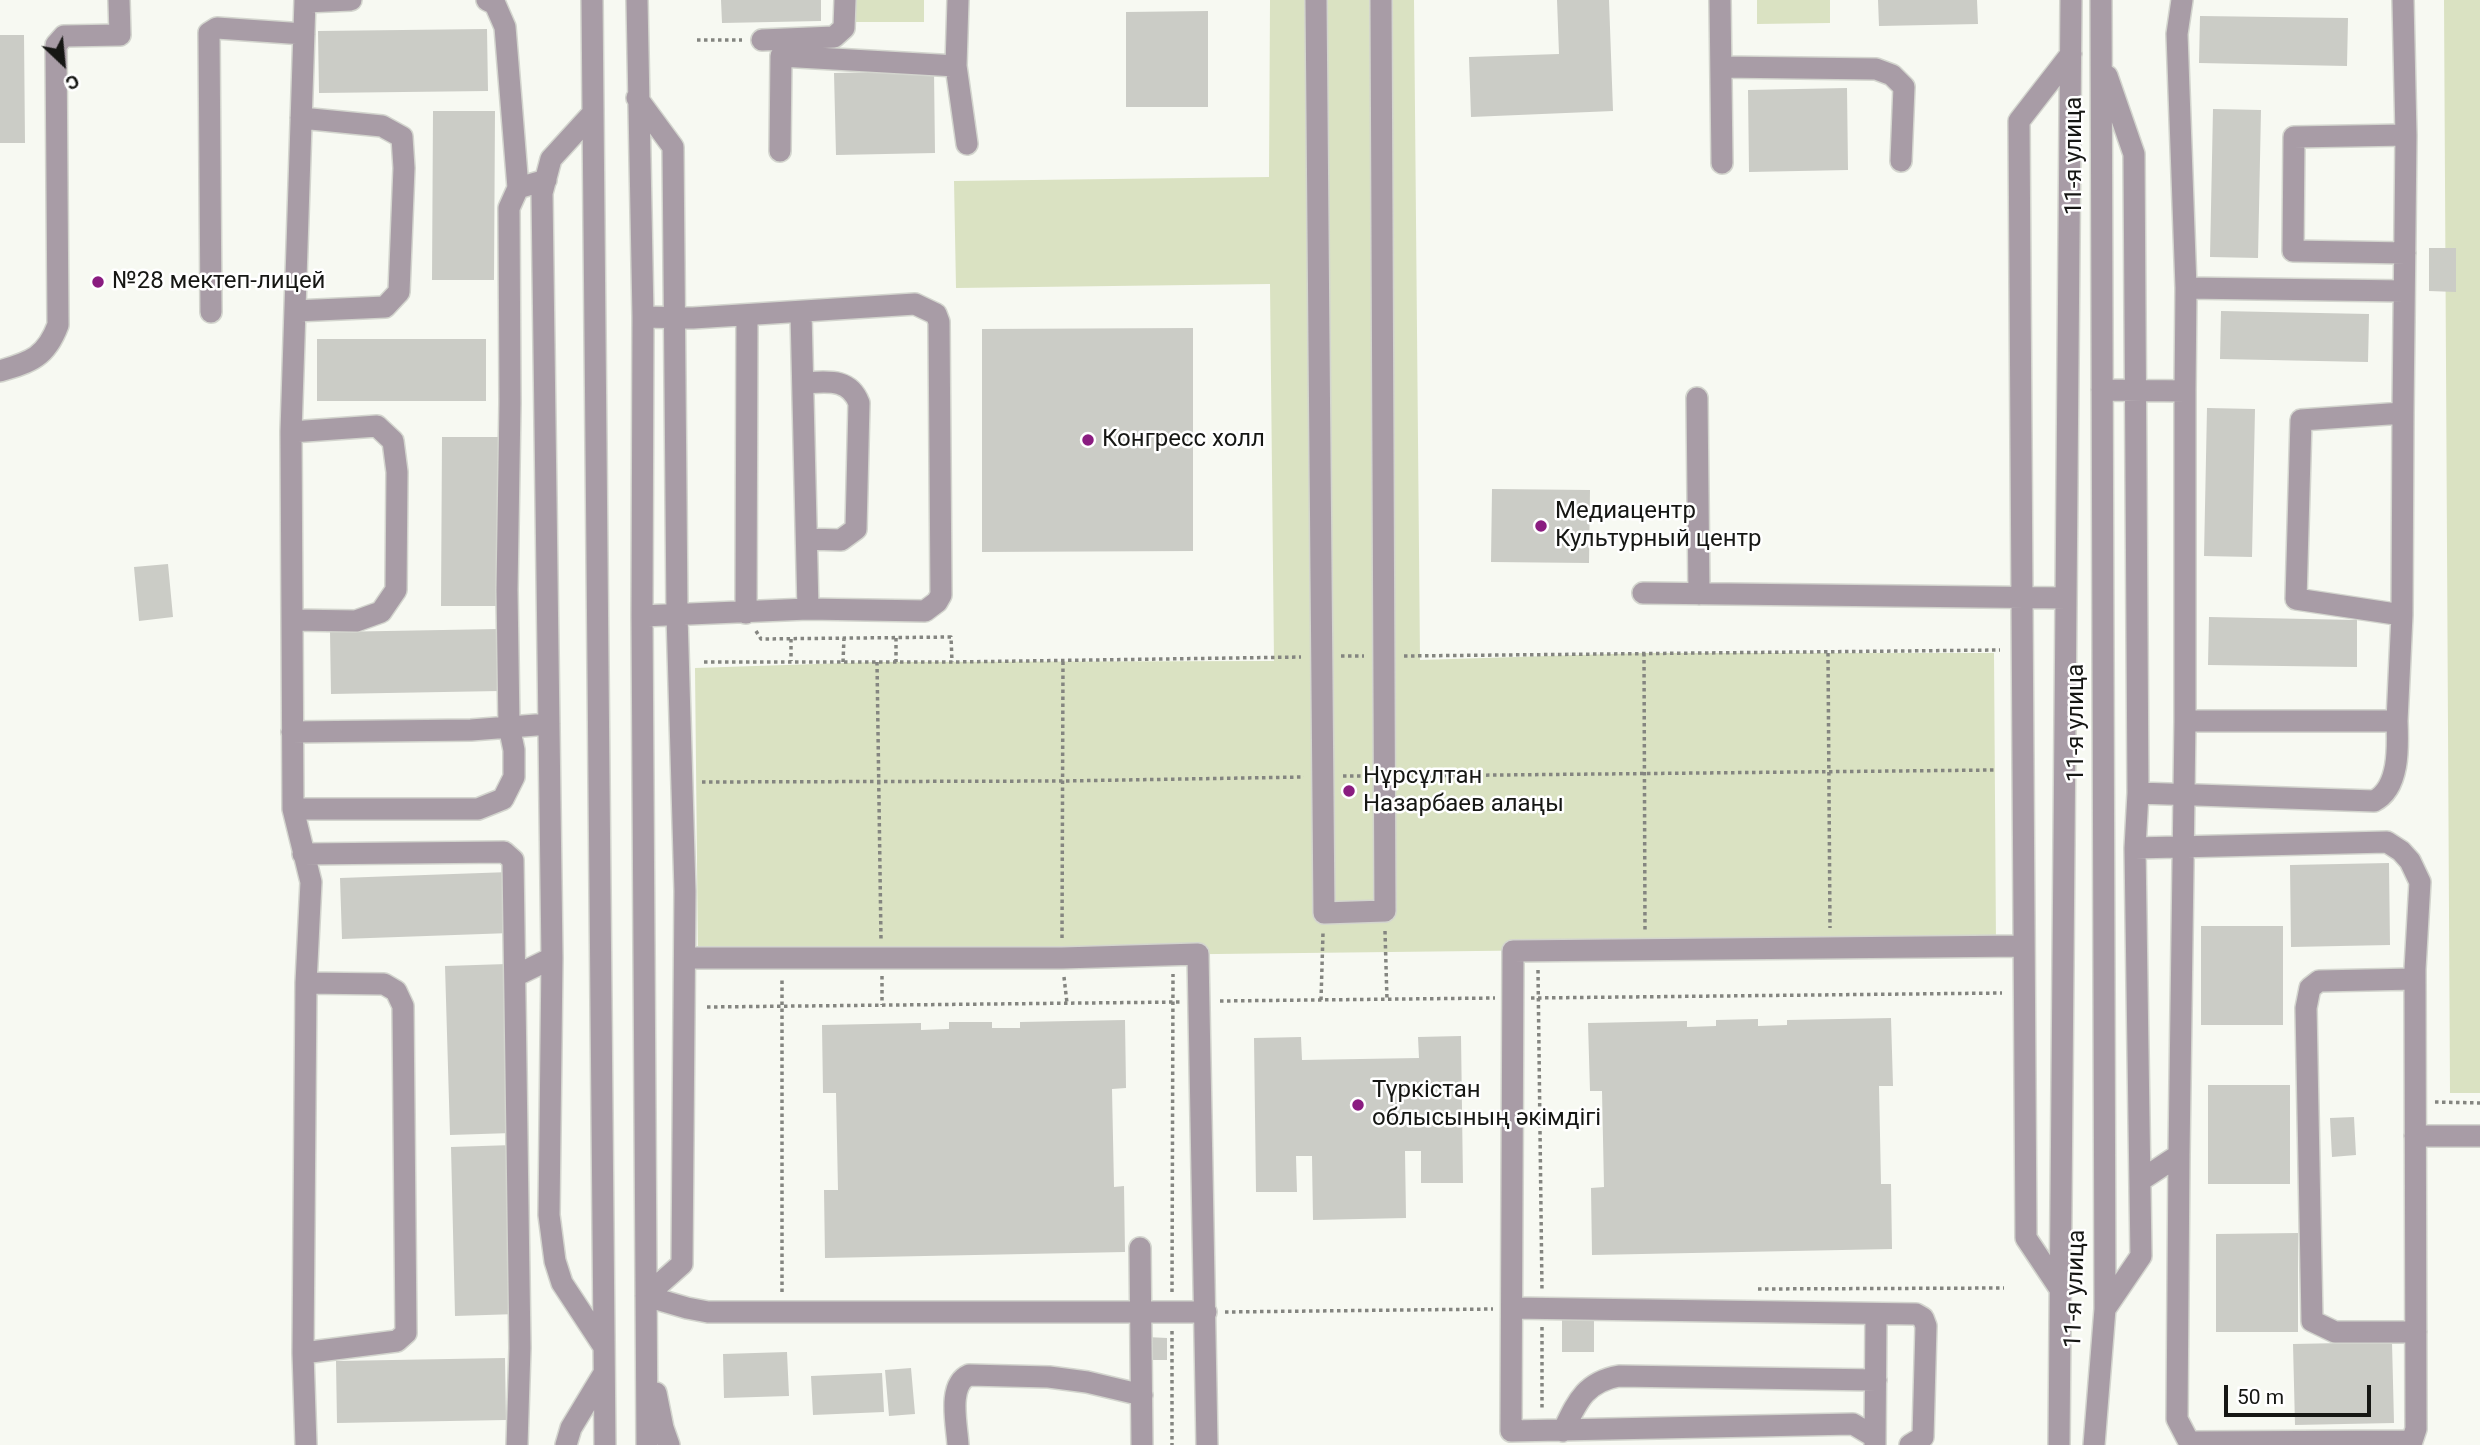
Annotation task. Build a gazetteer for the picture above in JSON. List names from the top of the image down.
{
  "streets": {
    "street": ["11-я улица"]
  },
  "places": [
    "№28 мектеп-лицей",
    "Конгресс холл",
    "Медиацентр Культурный центр",
    "Нұрсұлтан Назарбаев алаңы",
    "Түркістан облысының әкімдігі"
  ],
  "scale_bar": "50 m",
  "north": "bottom right"
}
